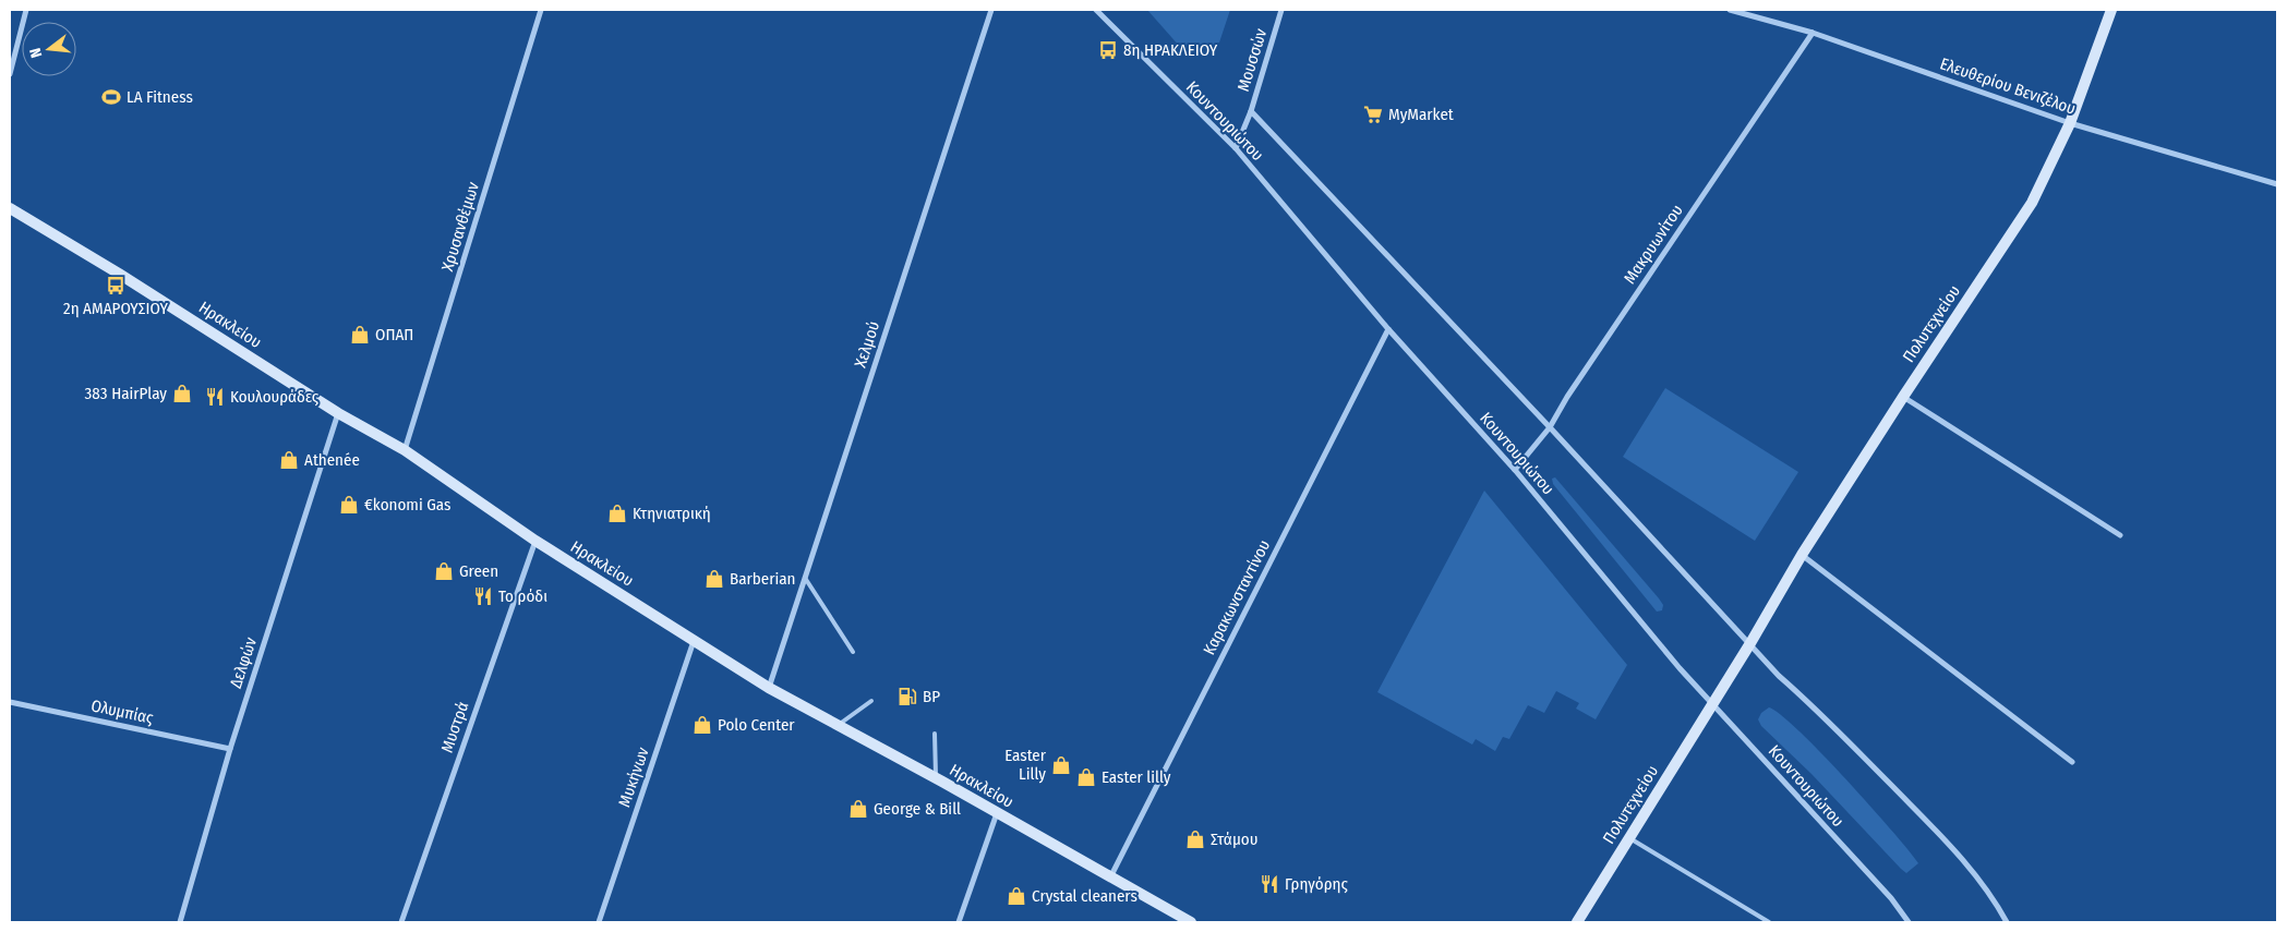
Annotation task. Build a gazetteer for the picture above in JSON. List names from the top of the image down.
{
  "streets": {
    "main road": ["Πολυτεχνείου", "Ηρακλείου"],
    "street": [
      "Μουσσών",
      "Ελευθερίου Βενιζέλου",
      "Κουντουριώτου",
      "Χρυσανθέμων",
      "Μακρυωνίτου",
      "Χελμού",
      "Καρακωνσταντίνου",
      "Δελφών",
      "Ολυμπίας",
      "Μυστρά",
      "Μυκήνων"
    ]
  },
  "crossings": [
    ["Μουσσών", "Κουντουριώτου"],
    ["Ελευθερίου Βενιζέλου", "Μακρυωνίτου"],
    ["Ελευθερίου Βενιζέλου", "Πολυτεχνείου"],
    ["Κουντουριώτου", "Μακρυωνίτου"],
    ["Κουντουριώτου", "Πολυτεχνείου"],
    ["Κουντουριώτου", "Καρακωνσταντίνου"],
    ["Χρυσανθέμων", "Ηρακλείου"],
    ["Ηρακλείου", "Χελμού"],
    ["Ηρακλείου", "Καρακωνσταντίνου"],
    ["Ηρακλείου", "Δελφών"],
    ["Ηρακλείου", "Μυστρά"],
    ["Ηρακλείου", "Μυκήνων"],
    ["Δελφών", "Ολυμπίας"]
  ],
  "places": {
    "bus stop": ["8η ΗΡΑΚΛΕΙΟΥ", "2η ΑΜΑΡΟΥΣΙΟΥ"],
    "sports": ["LA Fitness"],
    "supermarket": ["MyMarket"],
    "shop": [
      "ΟΠΑΠ",
      "383 HairPlay",
      "Athenée",
      "€konomi Gas",
      "Κτηνιατρική",
      "Green",
      "Barberian",
      "Polo Center",
      "Easter Lilly",
      "Easter lilly",
      "George & Bill",
      "Στάμου",
      "Crystal cleaners"
    ],
    "restaurant": ["Κουλουράδες", "Το ρόδι", "Γρηγόρης"],
    "fuel station": ["BP"]
  },
  "north": "left"
}
